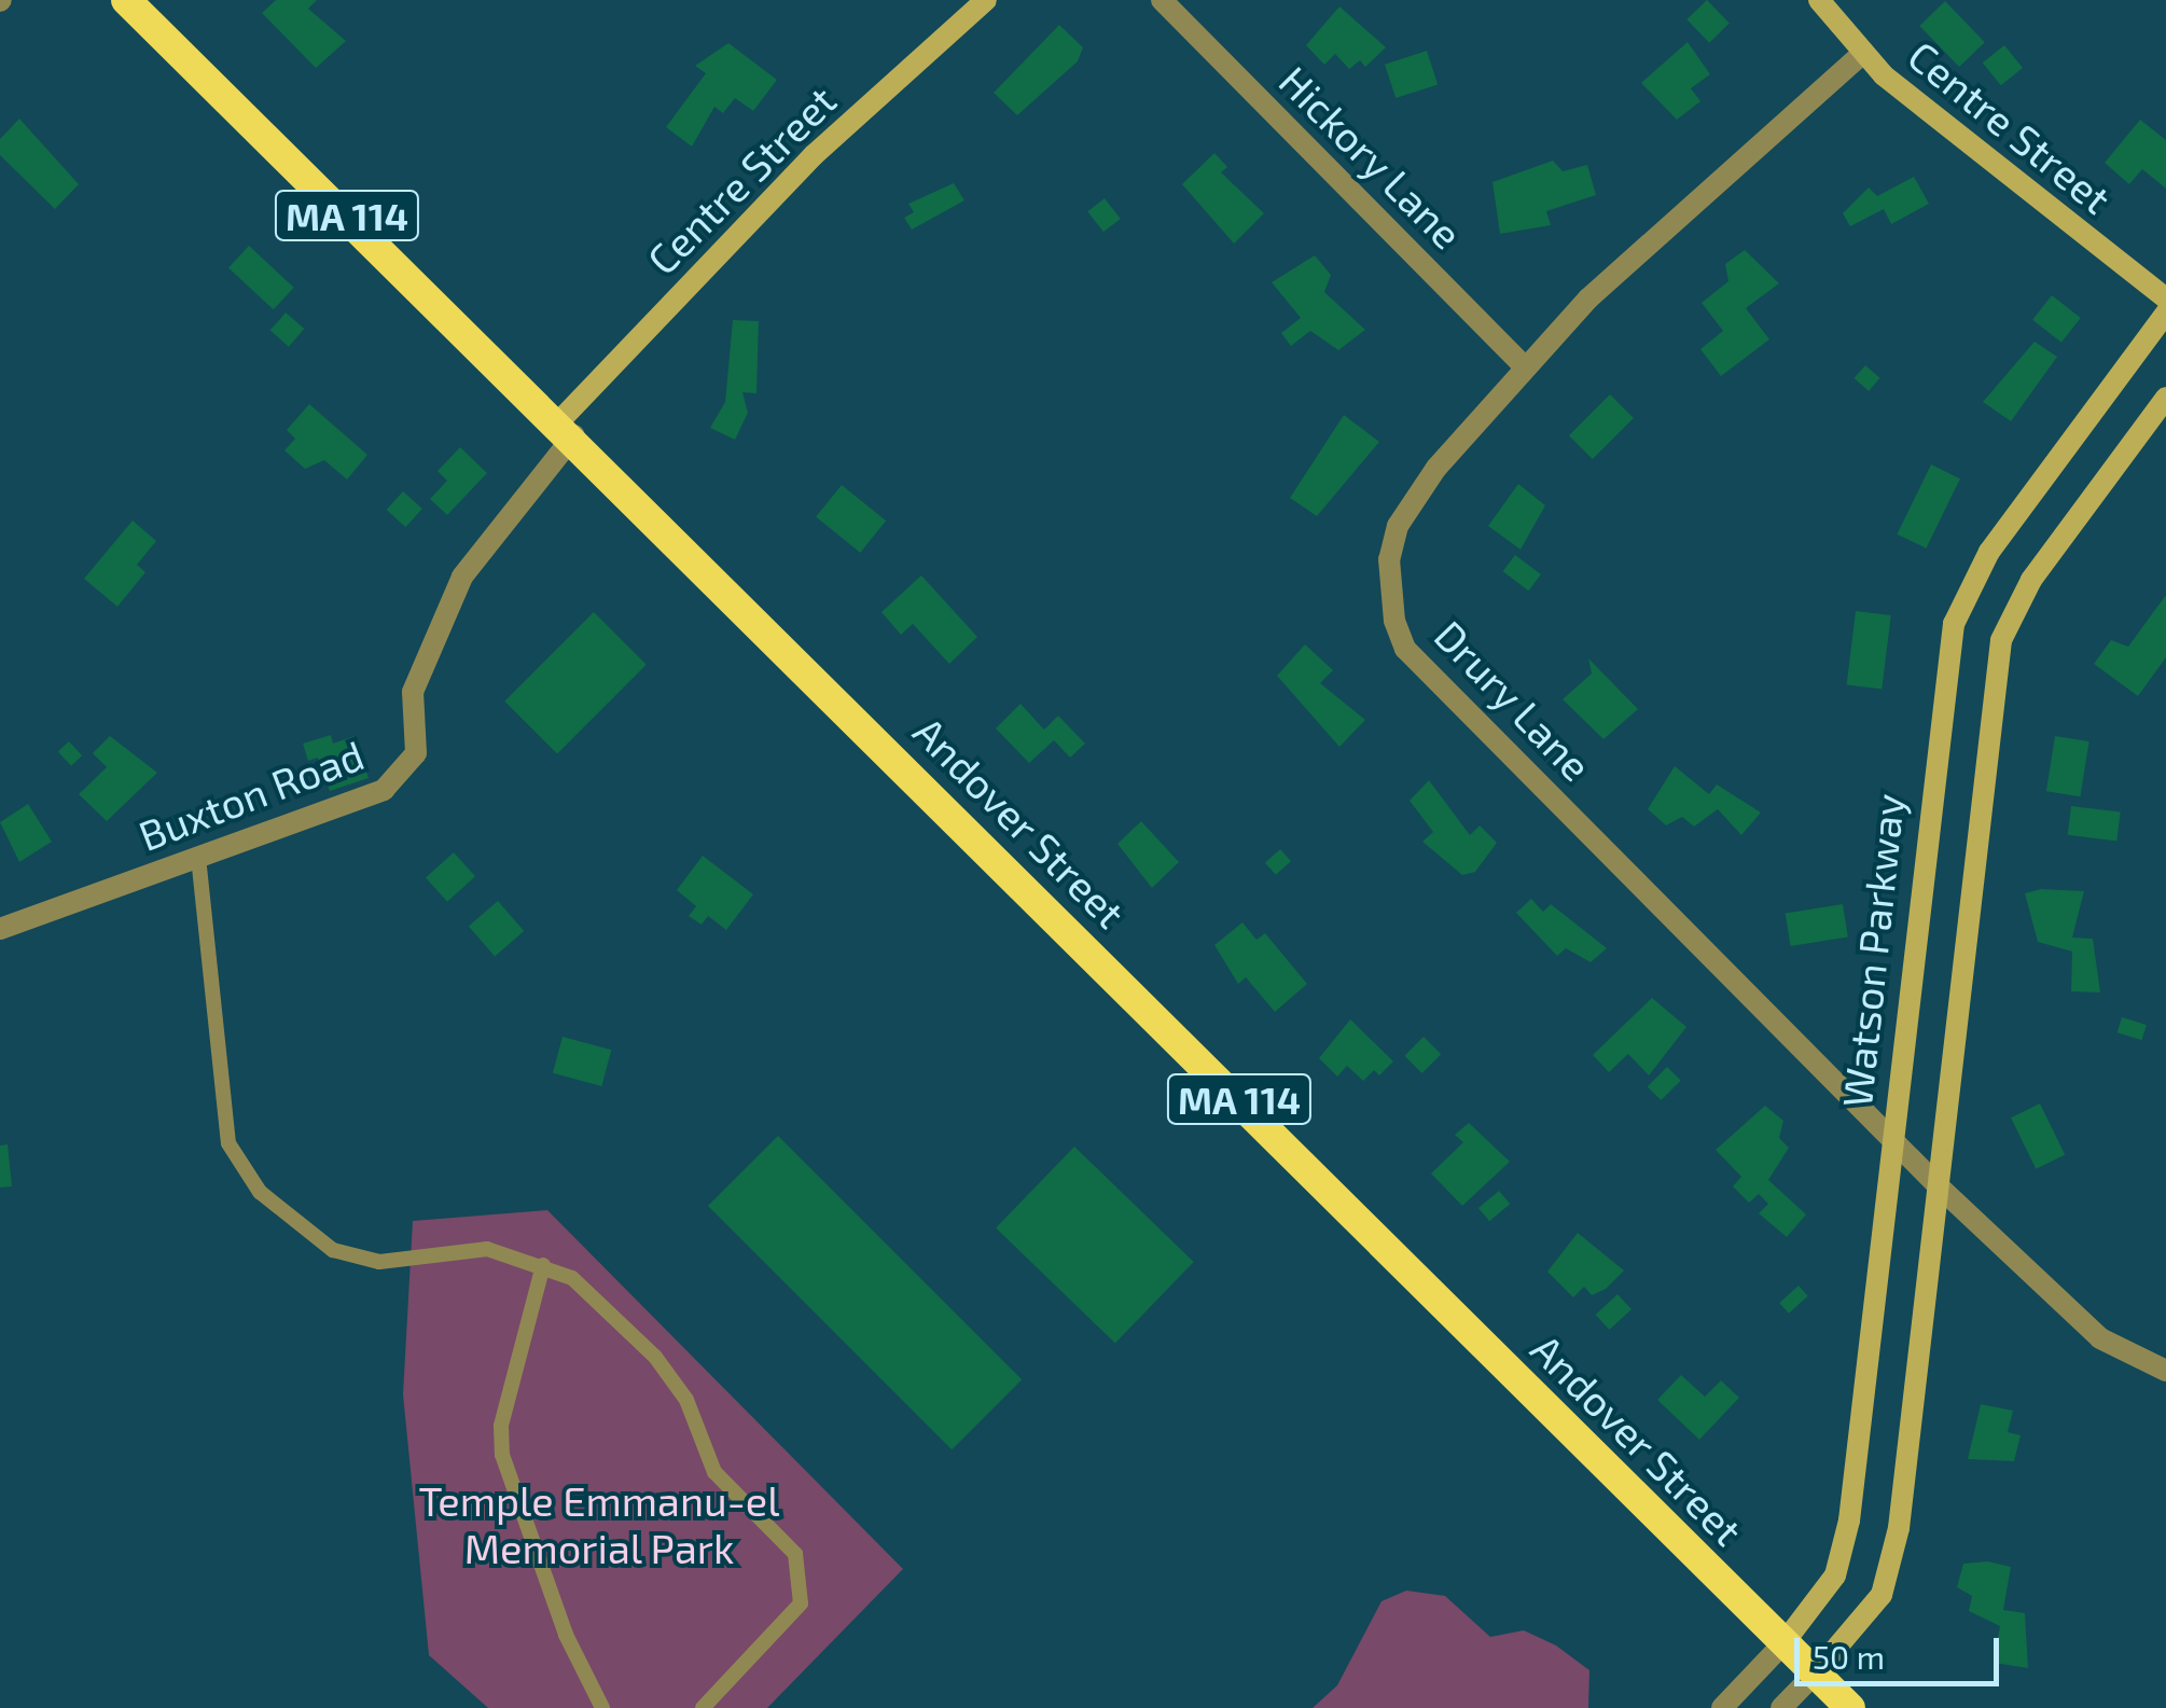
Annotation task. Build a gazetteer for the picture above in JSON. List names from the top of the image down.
{
  "streets": {
    "highway": ["MA 114", "Andover Street"],
    "main road": ["Centre Street", "Watson Parkway"],
    "street": ["Hickory Lane", "Drury Lane", "Buxton Road"]
  },
  "crossings": [
    ["Centre Street", "Drury Lane"],
    ["Centre Street", "Buxton Road"],
    ["Centre Street", "Andover Street"],
    ["Hickory Lane", "Drury Lane"],
    ["Drury Lane", "Watson Parkway"],
    ["Buxton Road", "Andover Street"],
    ["Andover Street", "Watson Parkway"]
  ],
  "parks": ["Temple Emmanu-el Memorial Park"],
  "scale_bar": "50 m"
}
